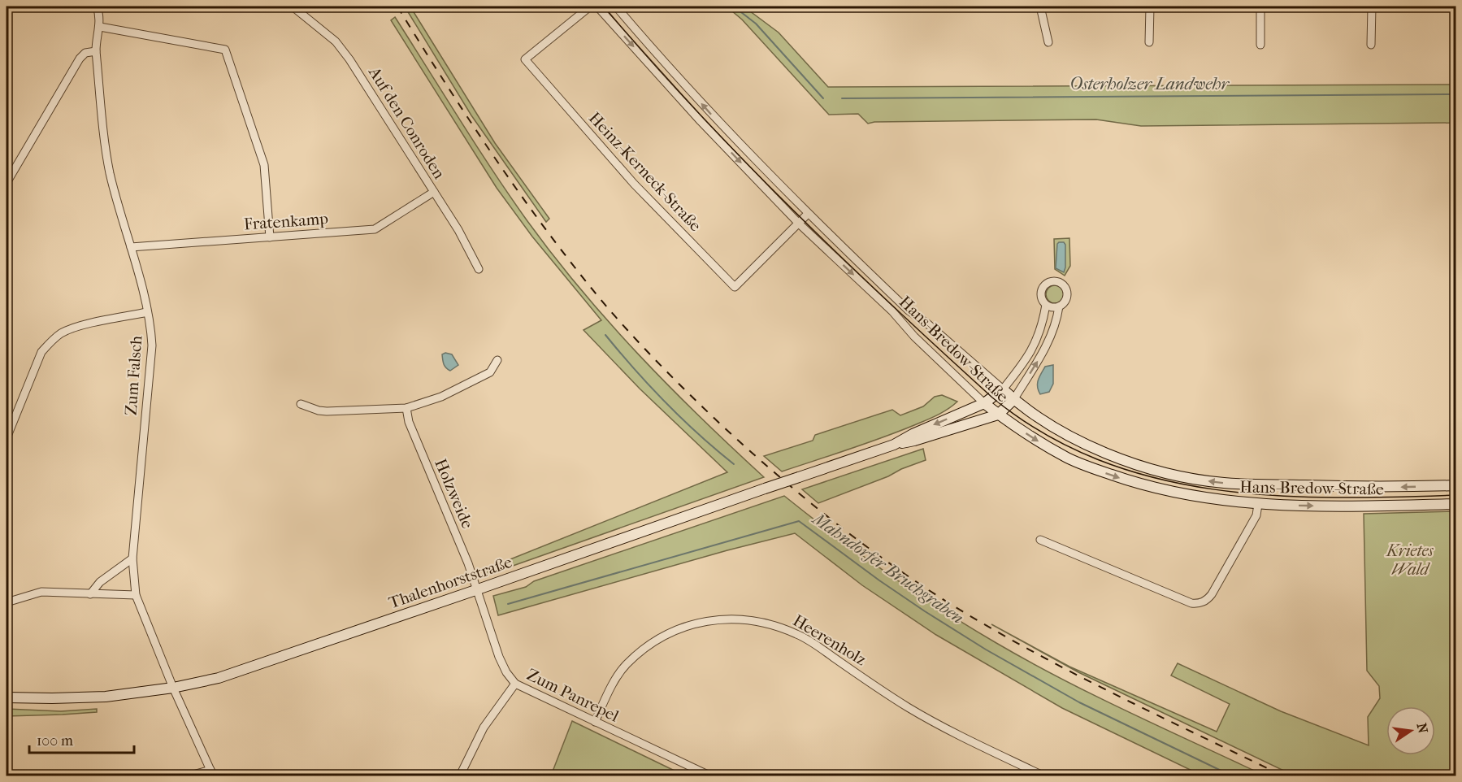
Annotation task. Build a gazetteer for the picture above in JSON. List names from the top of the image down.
{
  "streets": {
    "main road": ["Hans-Bredow-Straße", "Thalenhorststraße"],
    "street": [
      "Auf den Conroden",
      "Heinz-Kerneck-Straße",
      "Fratenkamp",
      "Zum Falsch",
      "Holzweide",
      "Heerenholz",
      "Zum Panrepel"
    ]
  },
  "crossings": [
    ["Auf den Conroden", "Fratenkamp"],
    ["Heinz-Kerneck-Straße", "Hans-Bredow-Straße"],
    ["Fratenkamp", "Zum Falsch"],
    ["Hans-Bredow-Straße", "Thalenhorststraße"],
    ["Zum Falsch", "Thalenhorststraße"],
    ["Holzweide", "Thalenhorststraße"],
    ["Holzweide", "Zum Panrepel"],
    ["Thalenhorststraße", "Zum Panrepel"],
    ["Heerenholz", "Zum Panrepel"]
  ],
  "water": ["Osterholzer Landwehr", "Mahndorfer Bruchgraben"],
  "parks": ["Krietes Wald"],
  "scale_bar": "100 m",
  "north": "right"
}
